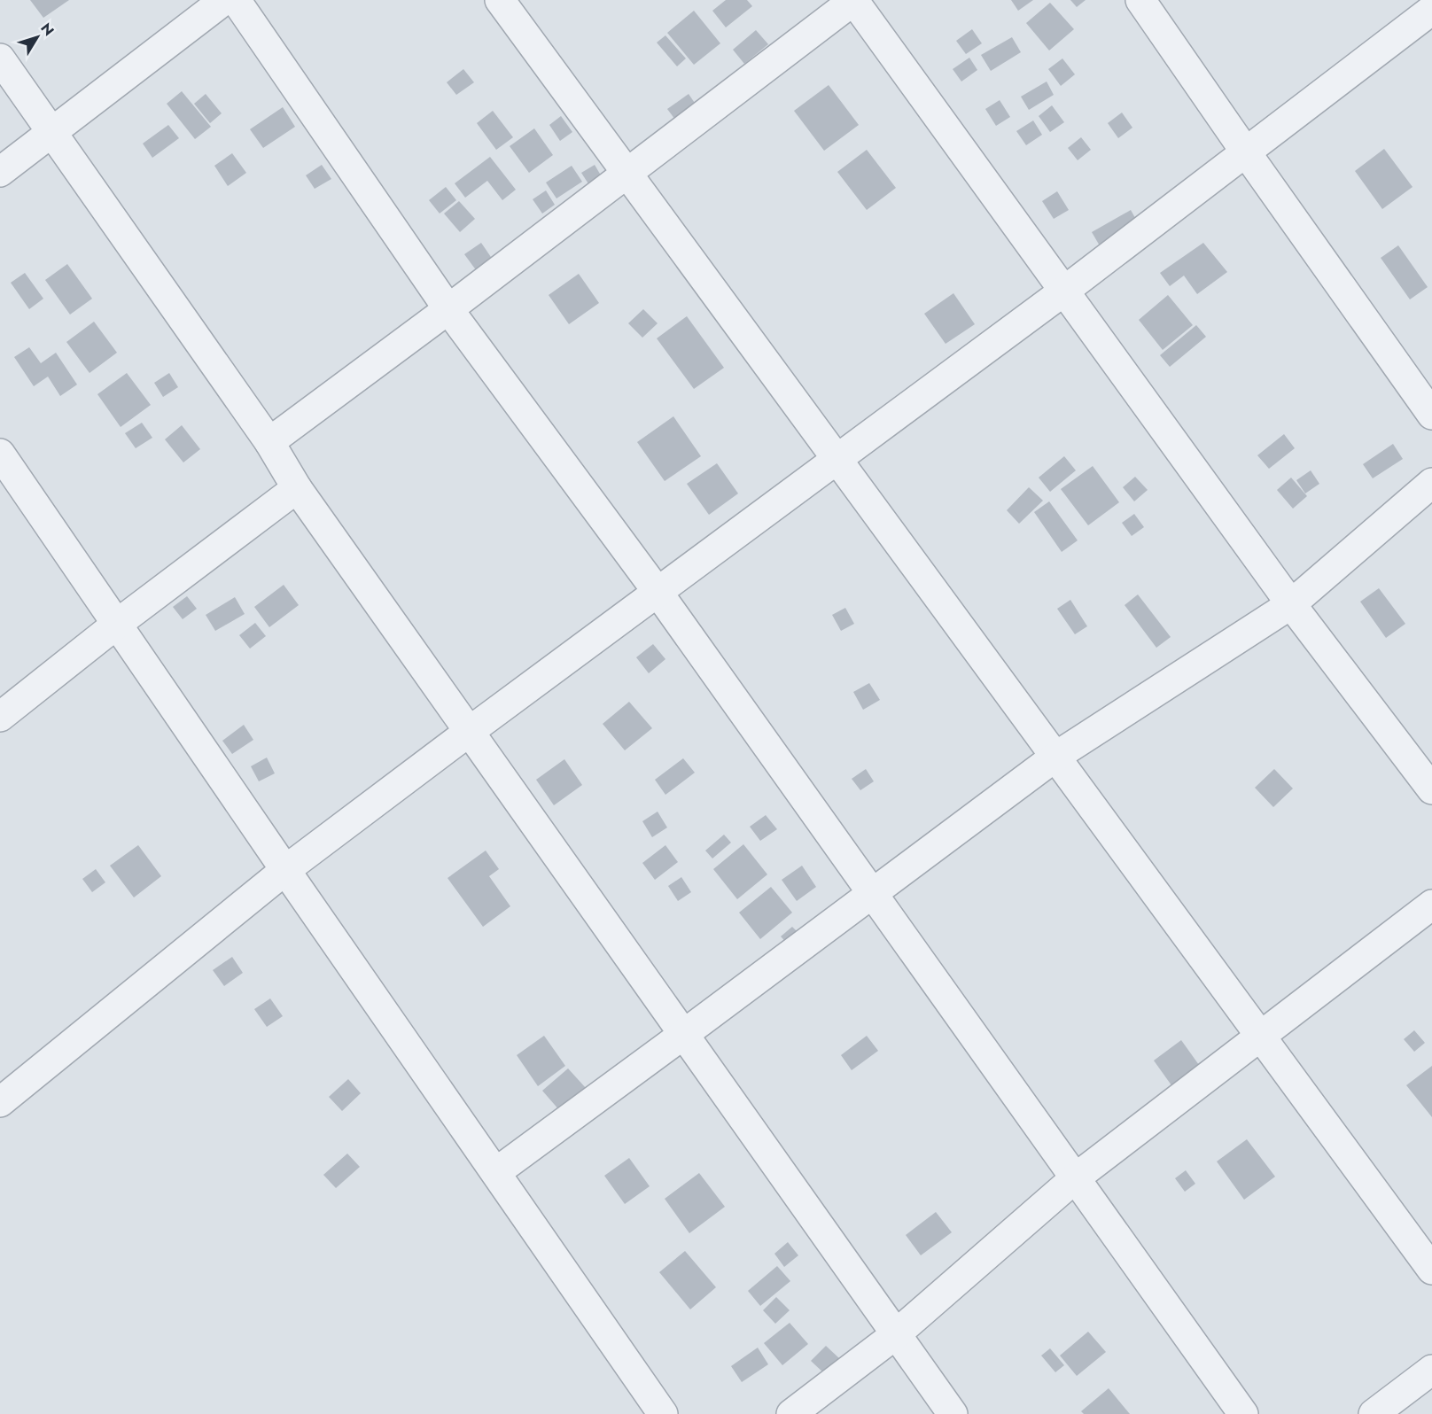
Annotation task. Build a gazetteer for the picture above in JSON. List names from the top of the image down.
{
  "north": "top right"
}
